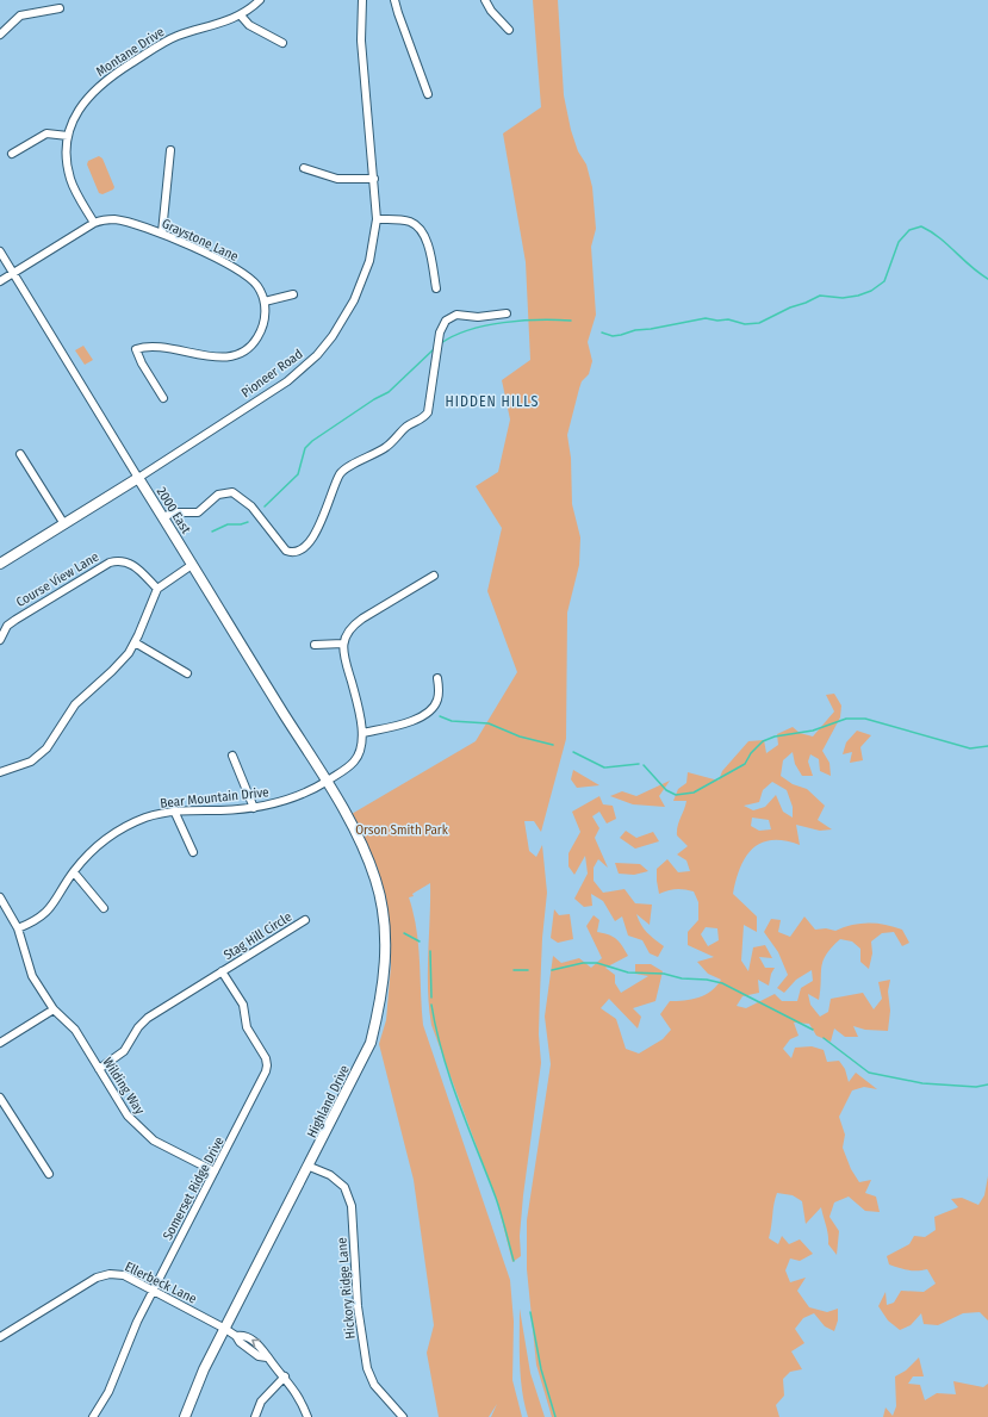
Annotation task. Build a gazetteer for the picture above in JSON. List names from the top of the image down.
{
  "streets": {
    "street": [
      "Montane Drive",
      "Graystone Lane",
      "Pioneer Road",
      "2000 East",
      "Course View Lane",
      "Bear Mountain Drive",
      "Stag Hill Circle",
      "Wilding Way",
      "Highland Drive",
      "Somerset Ridge Drive",
      "Ellerbeck Lane",
      "Hickory Ridge Lane"
    ]
  },
  "crossings": [
    ["Montane Drive", "Graystone Lane"],
    ["Graystone Lane", "2000 East"],
    ["Pioneer Road", "2000 East"],
    ["2000 East", "Bear Mountain Drive"],
    ["2000 East", "Highland Drive"],
    ["Bear Mountain Drive", "Wilding Way"],
    ["Bear Mountain Drive", "Highland Drive"],
    ["Stag Hill Circle", "Wilding Way"],
    ["Stag Hill Circle", "Somerset Ridge Drive"],
    ["Wilding Way", "Somerset Ridge Drive"],
    ["Highland Drive", "Ellerbeck Lane"],
    ["Highland Drive", "Hickory Ridge Lane"],
    ["Somerset Ridge Drive", "Ellerbeck Lane"]
  ],
  "districts": ["HIDDEN HILLS"],
  "parks": ["Orson Smith Park"]
}
